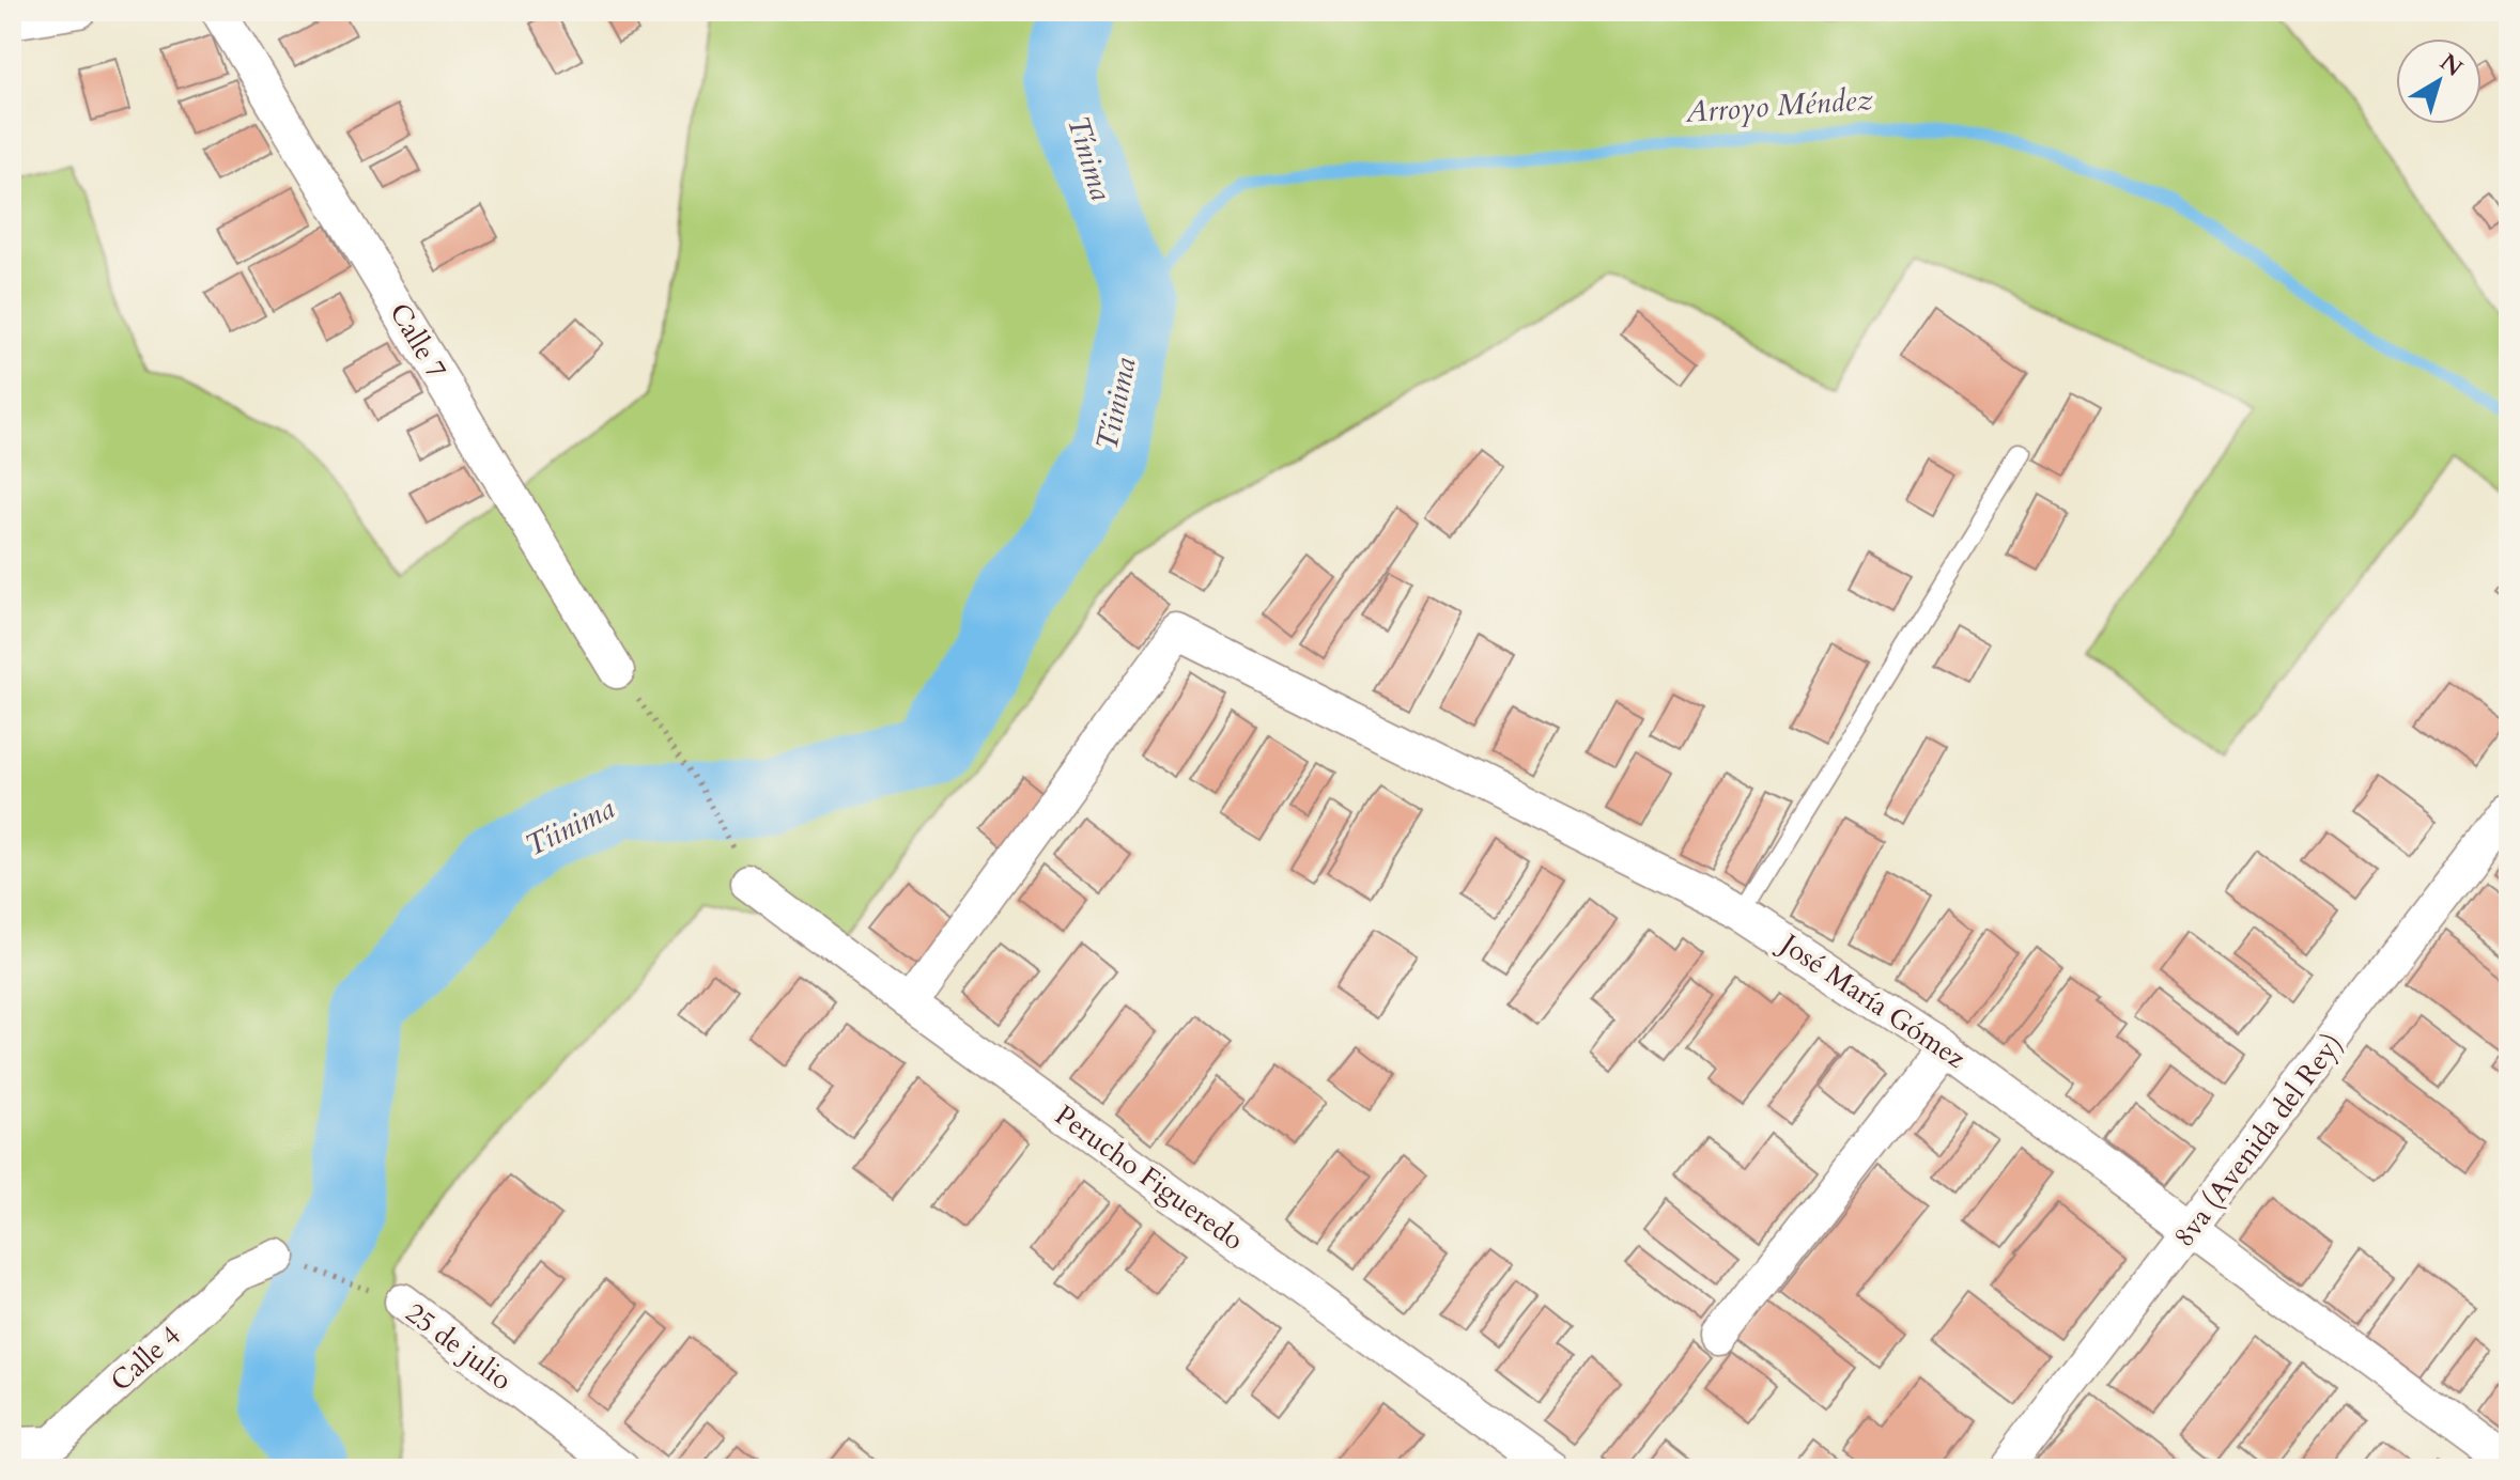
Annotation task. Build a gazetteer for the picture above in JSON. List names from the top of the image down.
{
  "streets": {
    "street": [
      "Calle 7",
      "José María Gómez",
      "8va (Avenida del Rey)",
      "Perucho Figueredo",
      "25 de julio",
      "Calle 4"
    ]
  },
  "crossings": [
    ["José María Gómez", "8va (Avenida del Rey)"],
    ["José María Gómez", "Perucho Figueredo"],
    ["25 de julio", "Calle 4"]
  ],
  "water": ["Arroyo Méndez", "Tínima", "Tíinima"],
  "north": "top right"
}
